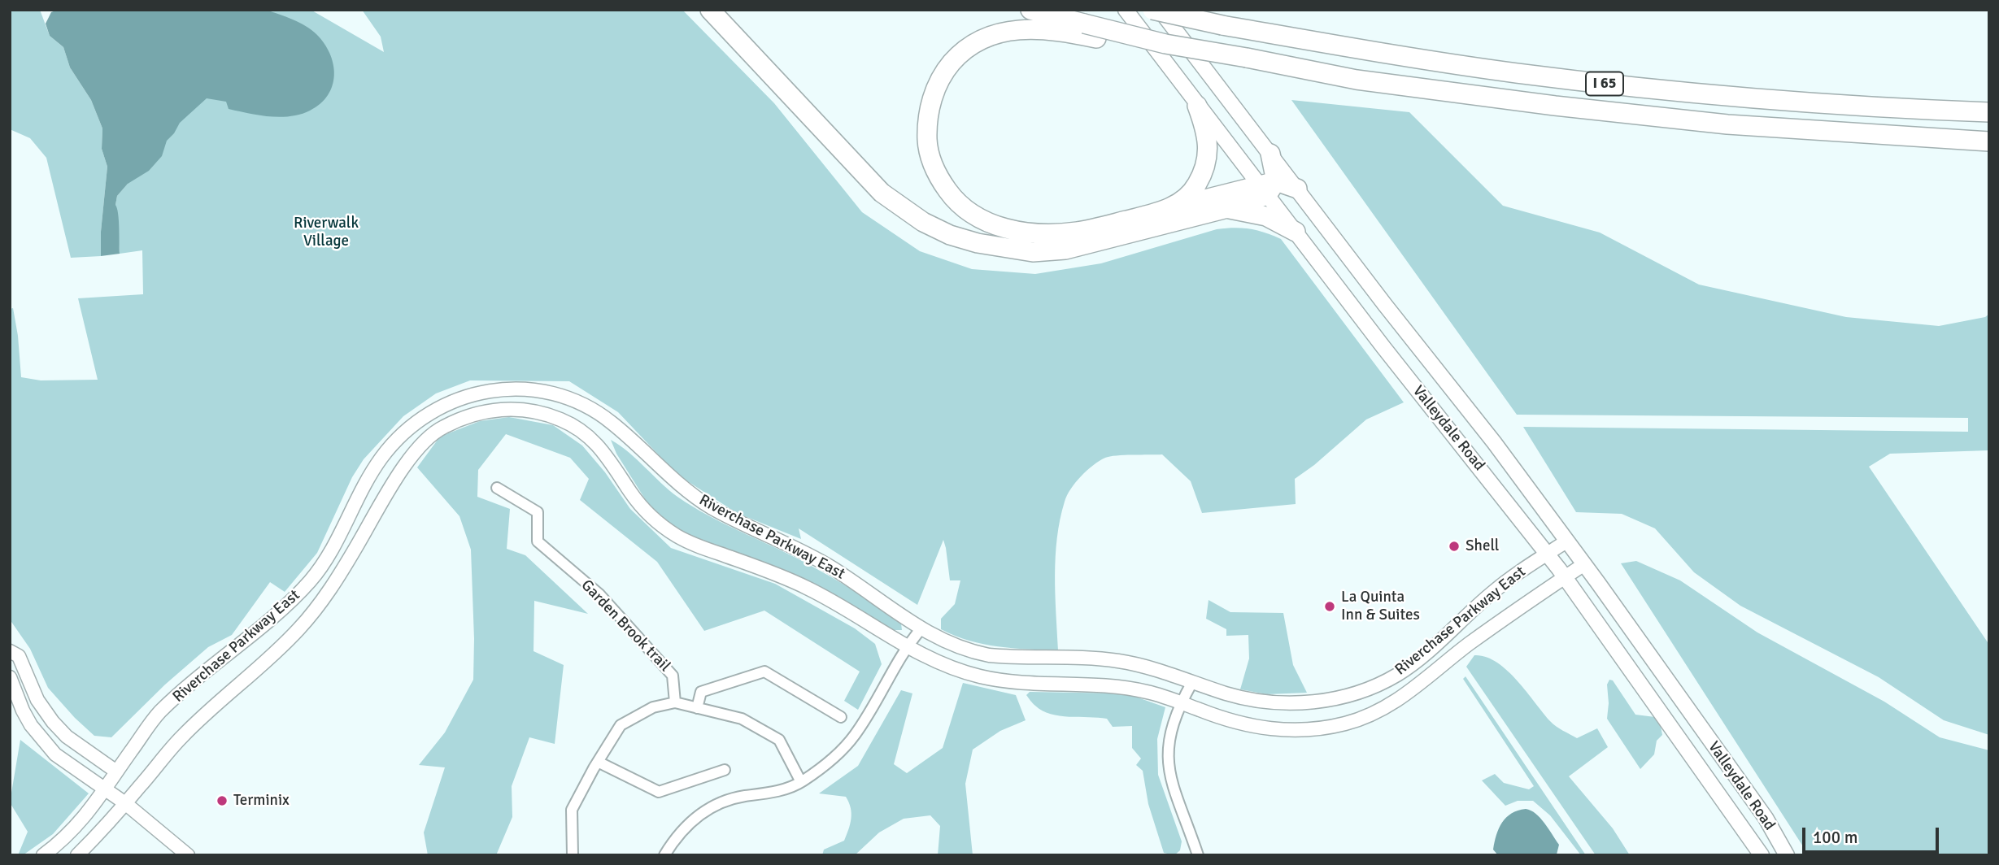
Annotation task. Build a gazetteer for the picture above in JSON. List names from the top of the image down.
{
  "streets": {
    "highway": ["I 65"],
    "main road": ["Valleydale Road"],
    "street": ["Riverchase Parkway East", "Garden Brook trail"]
  },
  "crossings": [
    ["Valleydale Road", "Riverchase Parkway East"]
  ],
  "parks": ["Riverwalk Village"],
  "places": ["Shell", "La Quinta Inn & Suites", "Terminix"],
  "scale_bar": "100 m"
}
